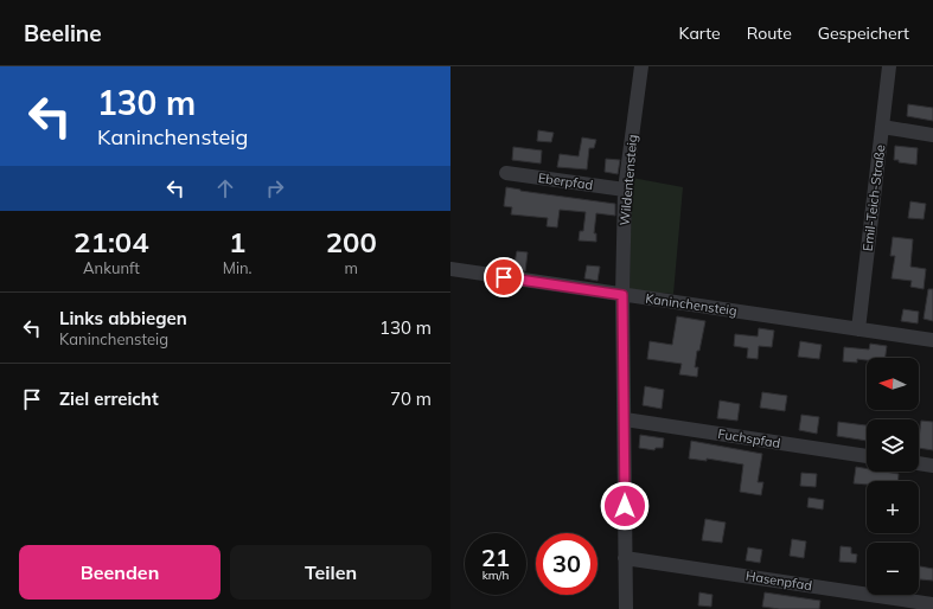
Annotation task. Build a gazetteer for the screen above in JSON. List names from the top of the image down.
{
  "streets": {
    "street": [
      "Wildentensteig",
      "Eberpfad",
      "Emil-Teich-Straße",
      "Kaninchensteig",
      "Fuchspfad",
      "Hasenpfad"
    ]
  },
  "crossings": [
    ["Wildentensteig", "Eberpfad"],
    ["Wildentensteig", "Kaninchensteig"],
    ["Wildentensteig", "Fuchspfad"],
    ["Wildentensteig", "Hasenpfad"],
    ["Emil-Teich-Straße", "Kaninchensteig"]
  ],
  "north": "left",
  "page": {
    "header": "Beeline",
    "nav": ["Karte", "Route", "Gespeichert"],
    "turn": ["130 m", "Kaninchensteig"],
    "eta": [
      "21:04",
      "Ankunft",
      "1",
      "Min.",
      "200",
      "m"
    ],
    "list": [
      {
        "name": "Links abbiegen",
        "note": "Kaninchensteig",
        "value": "130 m"
      },
      {
        "name": "Ziel erreicht",
        "value": "70 m"
      }
    ],
    "map_buttons": ["+", "−"],
    "speed": "21 km/h",
    "limit": "30",
    "buttons": ["Beenden", "Teilen"]
  }
}
